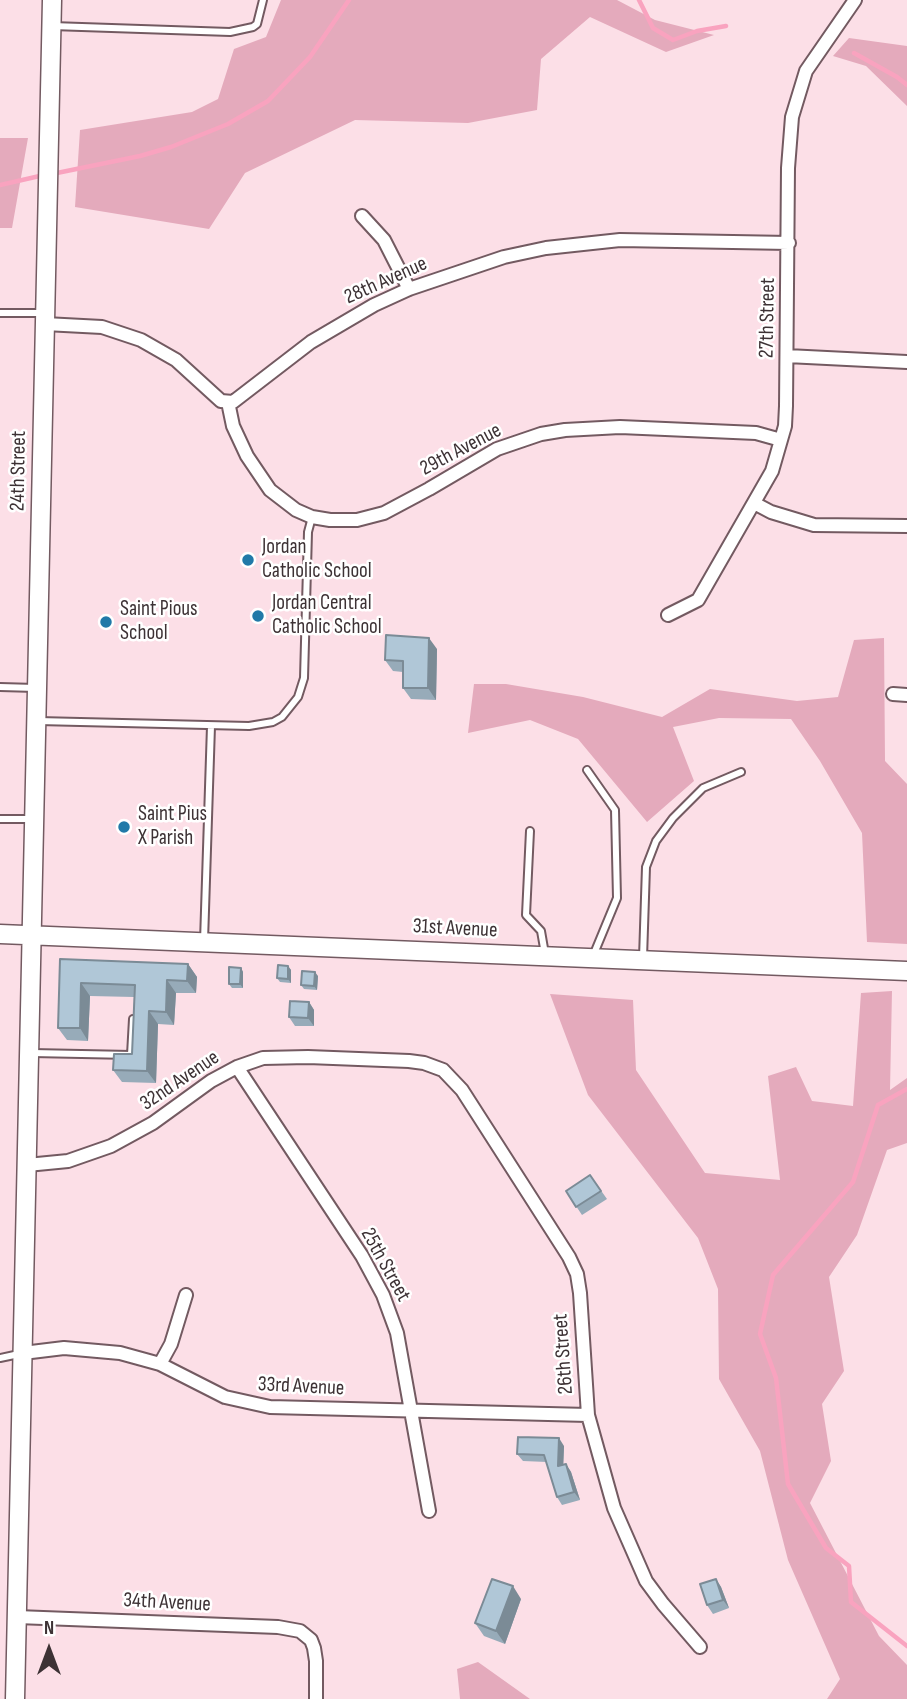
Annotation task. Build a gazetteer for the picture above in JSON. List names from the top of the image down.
{
  "streets": {
    "street": [
      "28th Avenue",
      "27th Street",
      "29th Avenue",
      "24th Street",
      "31st Avenue",
      "32nd Avenue",
      "25th Street",
      "26th Street",
      "33rd Avenue",
      "34th Avenue"
    ]
  },
  "crossings": [
    ["28th Avenue", "27th Street"],
    ["28th Avenue", "29th Avenue"],
    ["27th Street", "29th Avenue"],
    ["24th Street", "31st Avenue"],
    ["24th Street", "32nd Avenue"],
    ["24th Street", "33rd Avenue"],
    ["24th Street", "34th Avenue"],
    ["32nd Avenue", "25th Street"],
    ["32nd Avenue", "26th Street"],
    ["25th Street", "33rd Avenue"],
    ["26th Street", "33rd Avenue"]
  ],
  "places": [
    "Jordan Catholic School",
    "Jordan Central Catholic School",
    "Saint Pious School",
    "Saint Pius X Parish"
  ],
  "north": "top"
}
